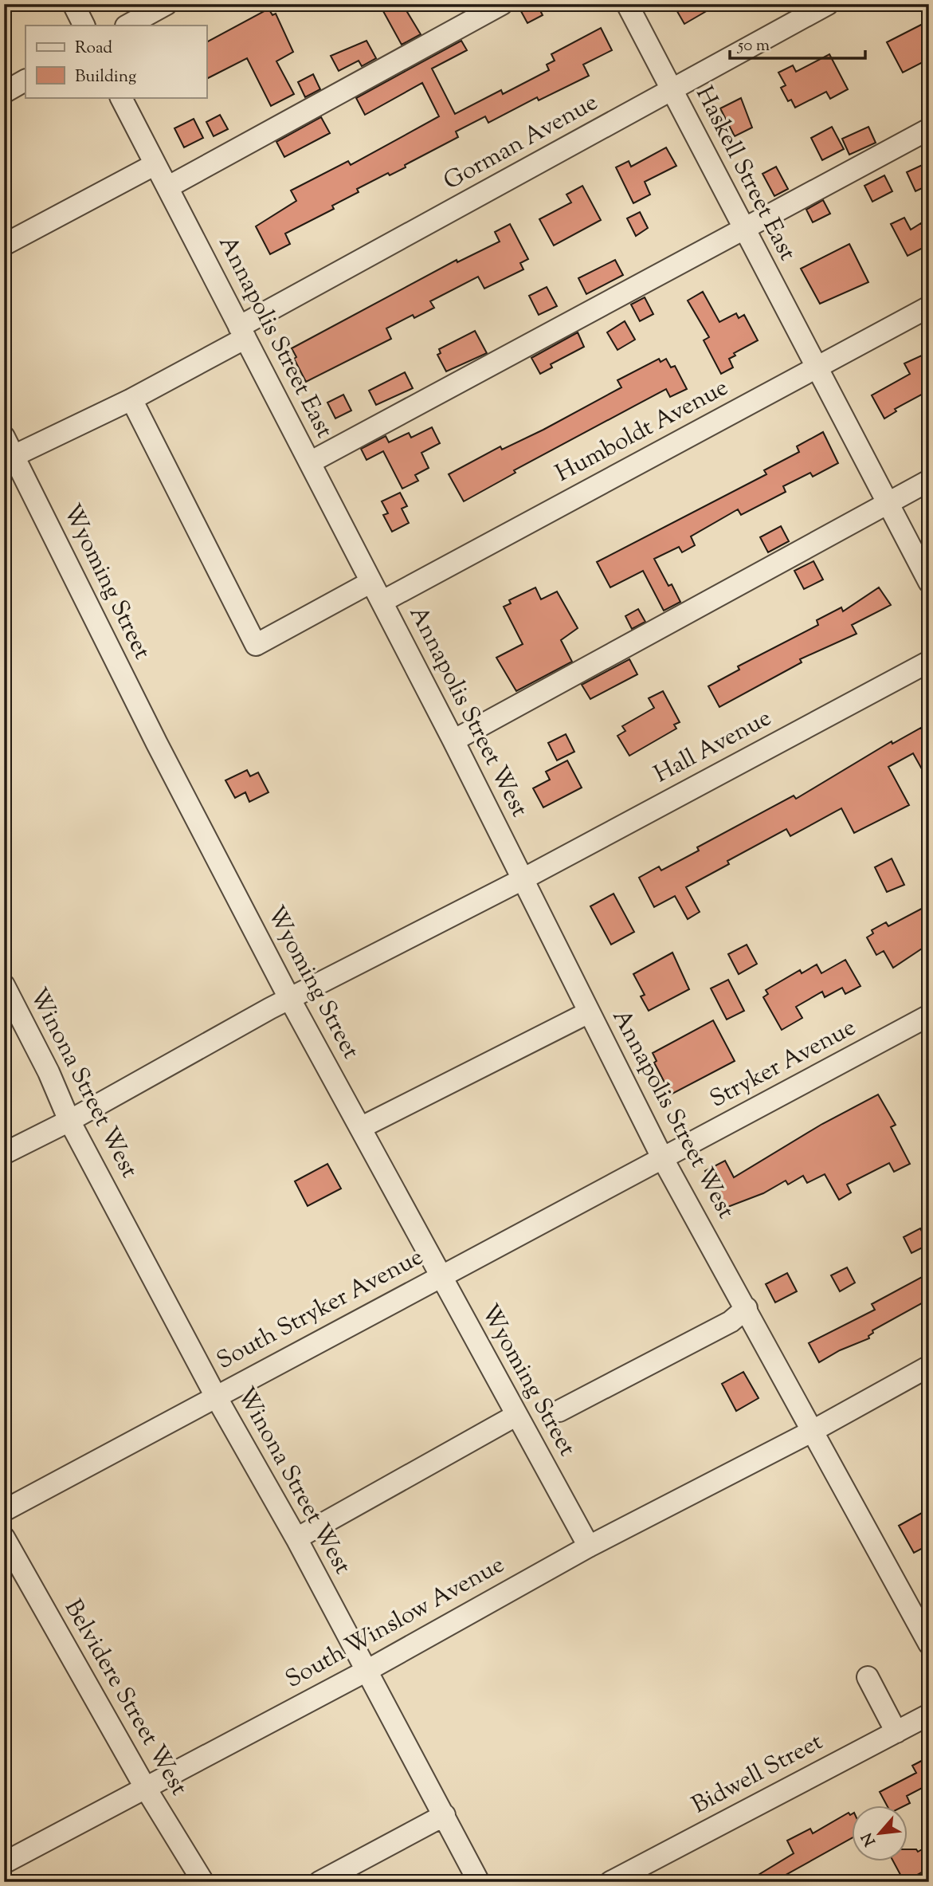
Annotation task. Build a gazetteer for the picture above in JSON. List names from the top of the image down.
{
  "streets": {
    "street": [
      "Gorman Avenue",
      "Haskell Street East",
      "Annapolis Street East",
      "Humboldt Avenue",
      "Wyoming Street",
      "Annapolis Street West",
      "Hall Avenue",
      "Stryker Avenue",
      "Winona Street West",
      "South Stryker Avenue",
      "South Winslow Avenue",
      "Belvidere Street West",
      "Bidwell Street"
    ]
  },
  "crossings": [
    ["Gorman Avenue", "Haskell Street East"],
    ["Gorman Avenue", "Annapolis Street East"],
    ["Gorman Avenue", "Wyoming Street"],
    ["Haskell Street East", "Humboldt Avenue"],
    ["Annapolis Street East", "Humboldt Avenue"],
    ["Annapolis Street East", "Annapolis Street West"],
    ["Humboldt Avenue", "Annapolis Street West"],
    ["Wyoming Street", "Hall Avenue"],
    ["Wyoming Street", "South Stryker Avenue"],
    ["Wyoming Street", "South Winslow Avenue"],
    ["Annapolis Street West", "Hall Avenue"],
    ["Annapolis Street West", "Stryker Avenue"],
    ["Annapolis Street West", "South Stryker Avenue"],
    ["Annapolis Street West", "South Winslow Avenue"],
    ["Hall Avenue", "Winona Street West"],
    ["Stryker Avenue", "South Stryker Avenue"],
    ["Winona Street West", "South Stryker Avenue"],
    ["Winona Street West", "South Winslow Avenue"],
    ["South Winslow Avenue", "Belvidere Street West"]
  ],
  "legend": ["Road", "Building"],
  "scale_bar": "50 m",
  "north": "bottom left"
}
